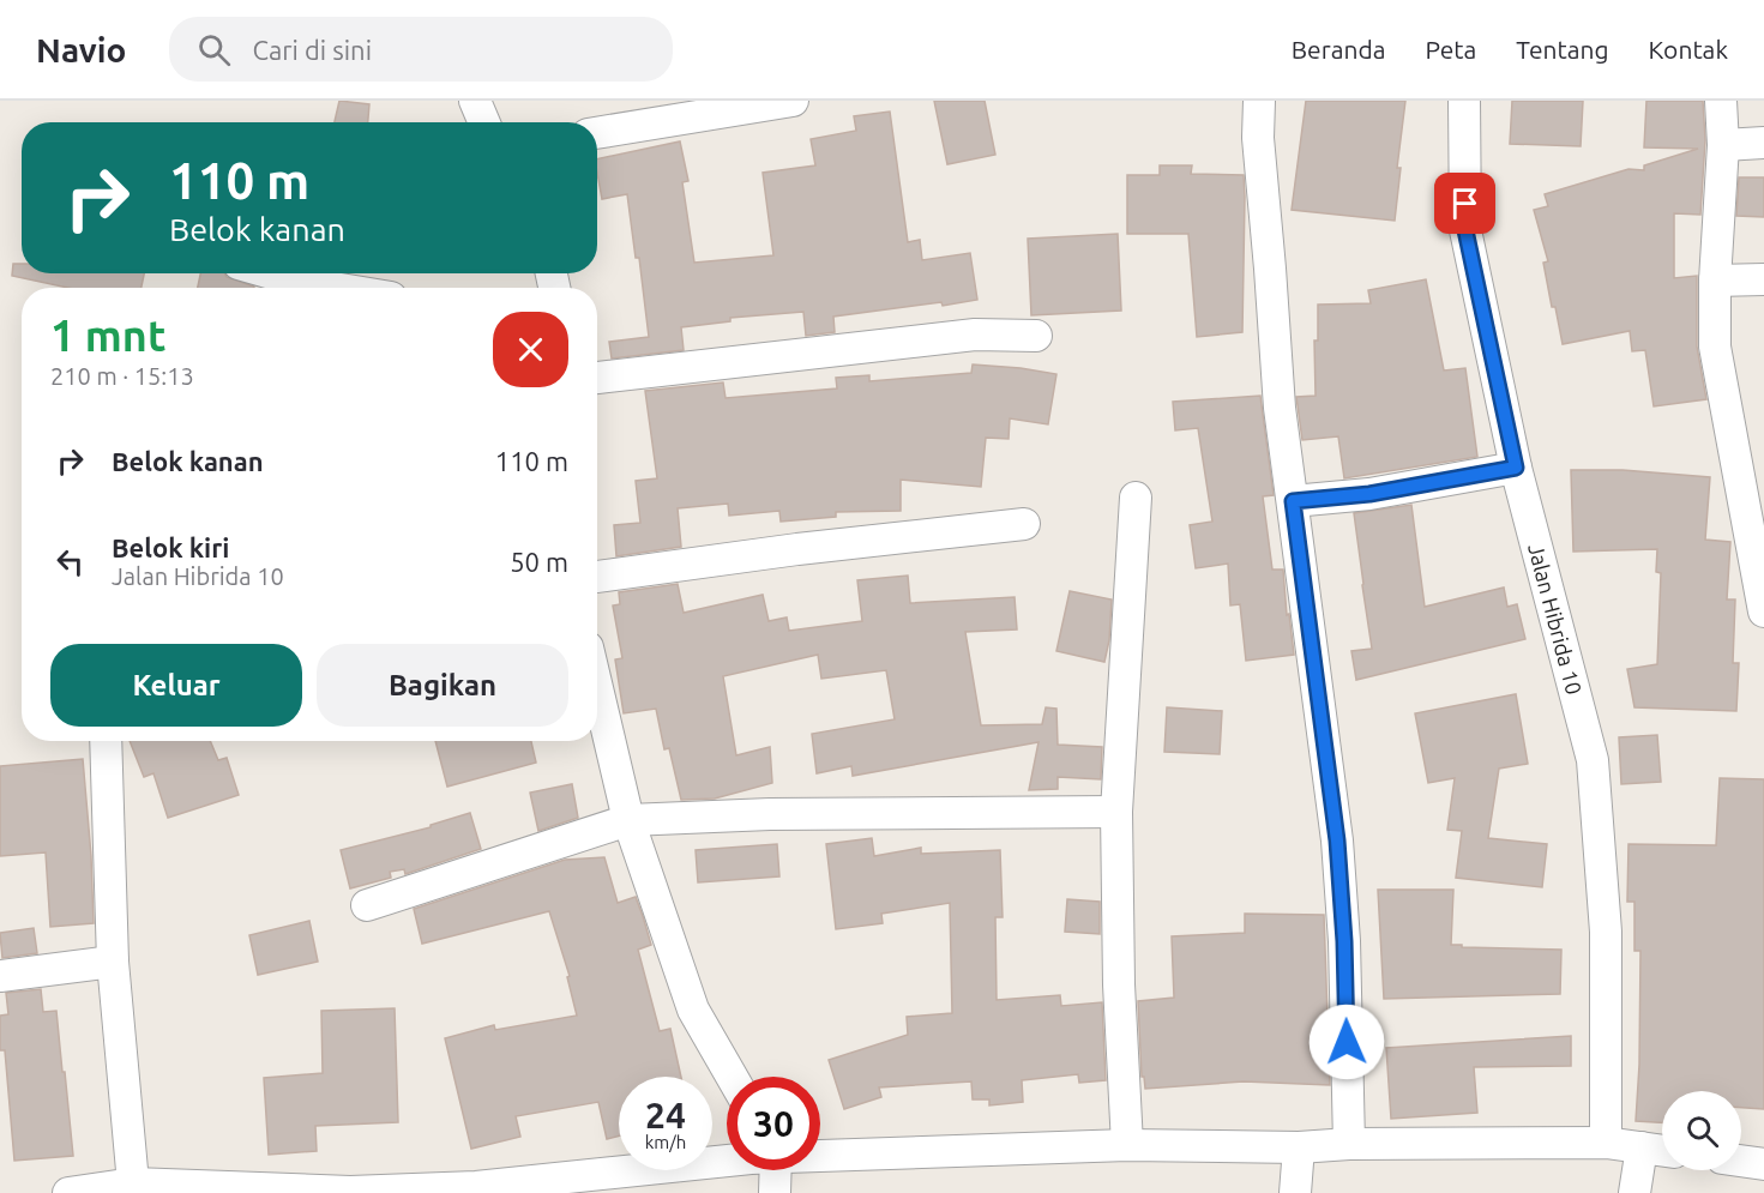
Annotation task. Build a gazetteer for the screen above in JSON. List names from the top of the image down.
{
  "streets": {
    "street": ["Jalan Hibrida 10"]
  },
  "page": {
    "header": "Navio",
    "search": "Cari di sini",
    "nav": [
      "Beranda",
      "Peta",
      "Tentang",
      "Kontak"
    ],
    "turn": ["110 m", "Belok kanan"],
    "heading": ["1 mnt", "210 m · 15:13"],
    "list": [
      {
        "name": "Belok kanan",
        "value": "110 m"
      },
      {
        "name": "Belok kiri",
        "note": "Jalan Hibrida 10",
        "value": "50 m"
      }
    ],
    "buttons": ["Keluar", "Bagikan"],
    "speed": "24 km/h",
    "limit": "30"
  }
}
